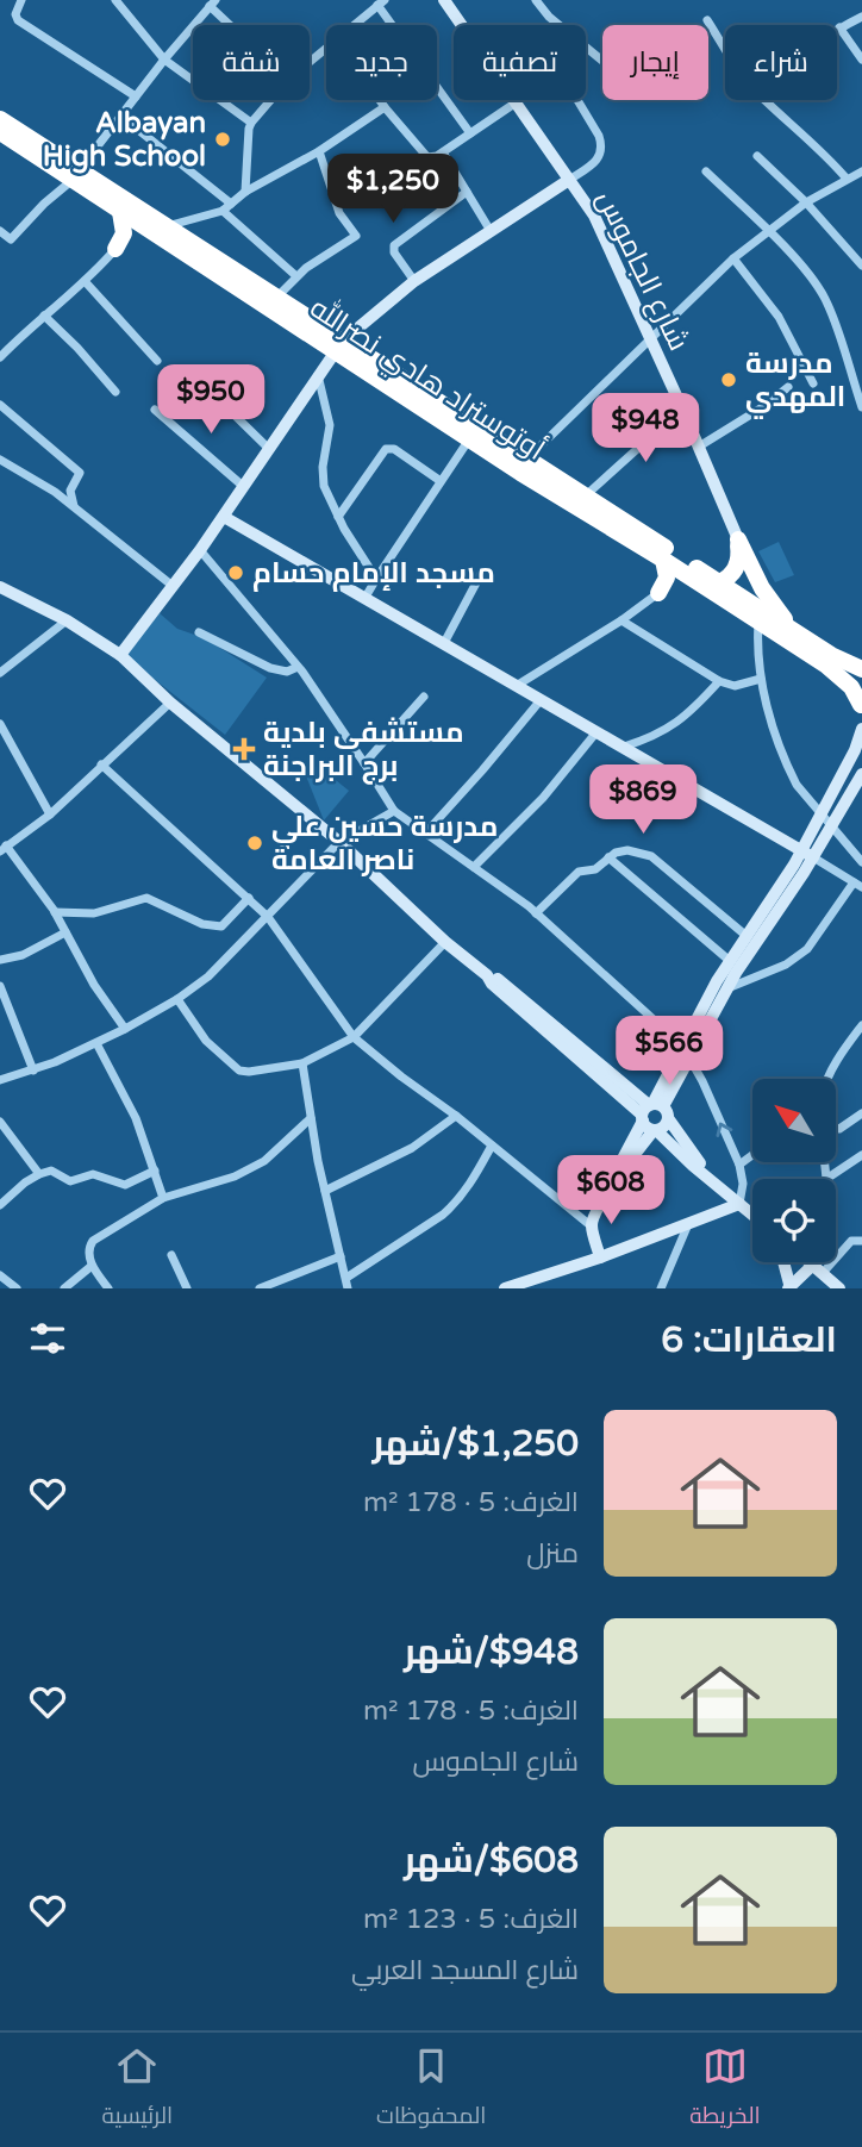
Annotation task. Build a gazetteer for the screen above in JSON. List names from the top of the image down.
{
  "streets": {
    "highway": ["أوتوستراد هادي نصرالله"],
    "street": ["شارع الجاموس"]
  },
  "places": {
    "other": [
      "Albayan High School",
      "مدرسة المهدي",
      "مسجد الإمام حسام",
      "مدرسة حسين علي ناصر العامة"
    ],
    "health": ["مستشفی بلدیة برج البراجنة"]
  },
  "north": "top left",
  "page": {
    "chip": [
      "شراء",
      "إيجار",
      "تصفية",
      "جديد",
      "شقة"
    ],
    "price": [
      "$1,250",
      "$950",
      "$948",
      "$869",
      "$566",
      "$608"
    ],
    "heading": "العقارات: 6",
    "list": [
      {
        "name": "$1,250/شهر",
        "note": "الغرف: 5 · 178 m² · منزل"
      },
      {
        "name": "$948/شهر",
        "note": "الغرف: 5 · 178 m² · شارع الجاموس"
      },
      {
        "name": "$608/شهر",
        "note": "الغرف: 5 · 123 m² · شارع المسجد العربي"
      }
    ],
    "tabs": ["الخريطة", "المحفوظات", "الرئيسية"]
  }
}
